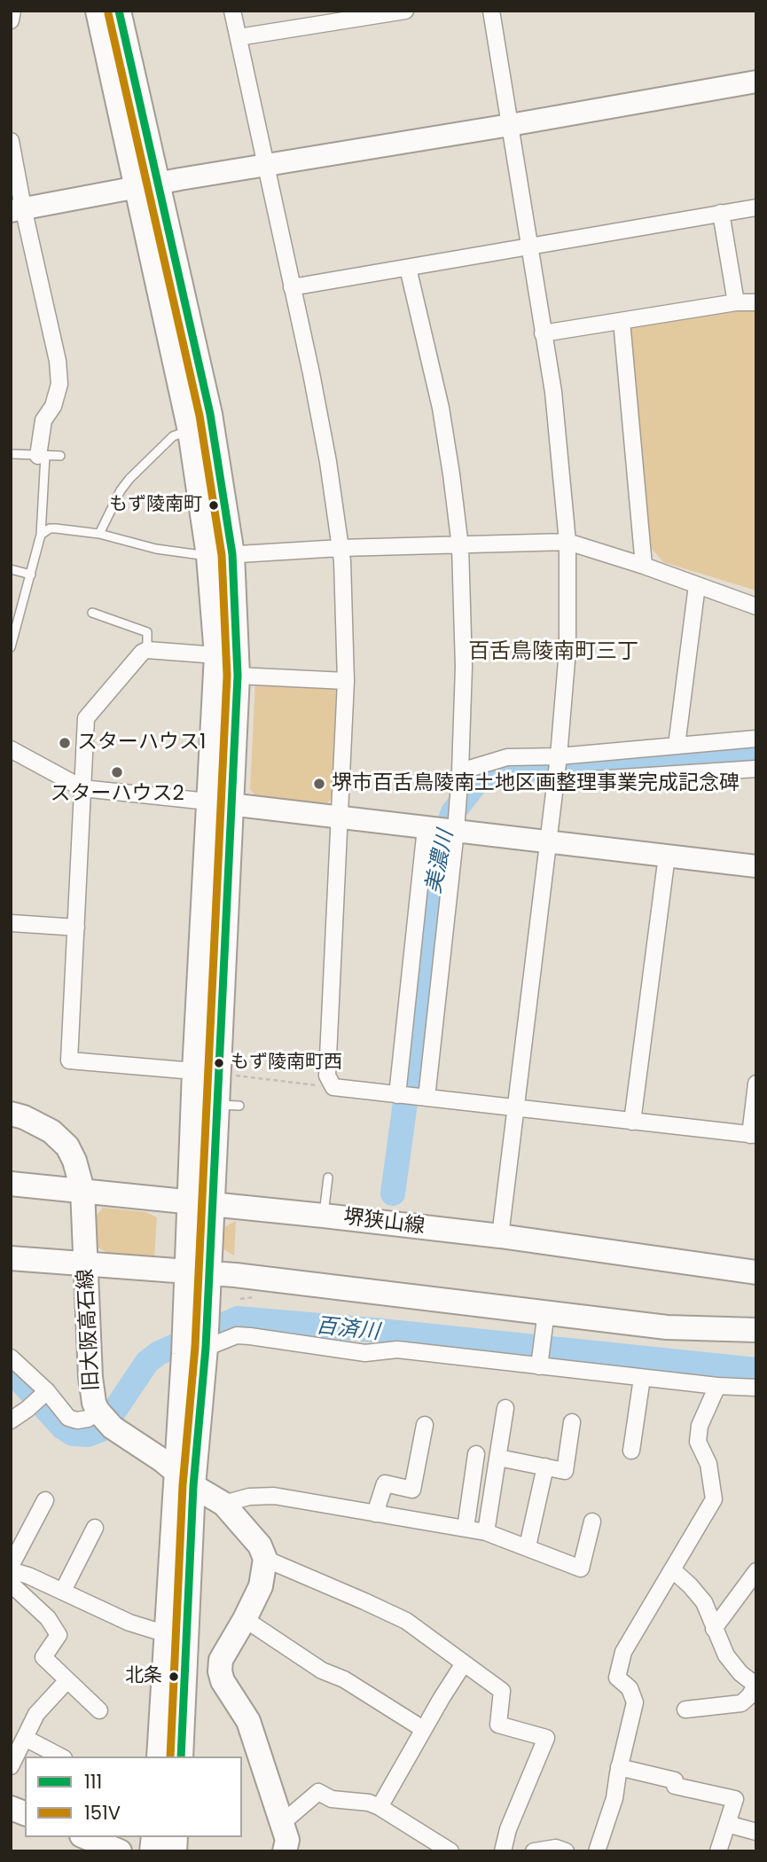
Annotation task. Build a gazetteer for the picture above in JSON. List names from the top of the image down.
{
  "streets": {
    "main road": ["堺狭山線", "旧大阪高石線"]
  },
  "crossings": [
    ["堺狭山線", "旧大阪高石線"]
  ],
  "districts": ["百舌鳥陵南町三丁"],
  "water": ["美濃川", "百済川"],
  "places": [
    "もず陵南町",
    "スターハウス1",
    "スターハウス2",
    "堺市百舌鳥陵南土地区画整理事業完成記念碑",
    "もず陵南町西",
    "北条"
  ],
  "lines": ["transit line 111", "transit line 151V"],
  "legend": ["111", "151V"]
}
